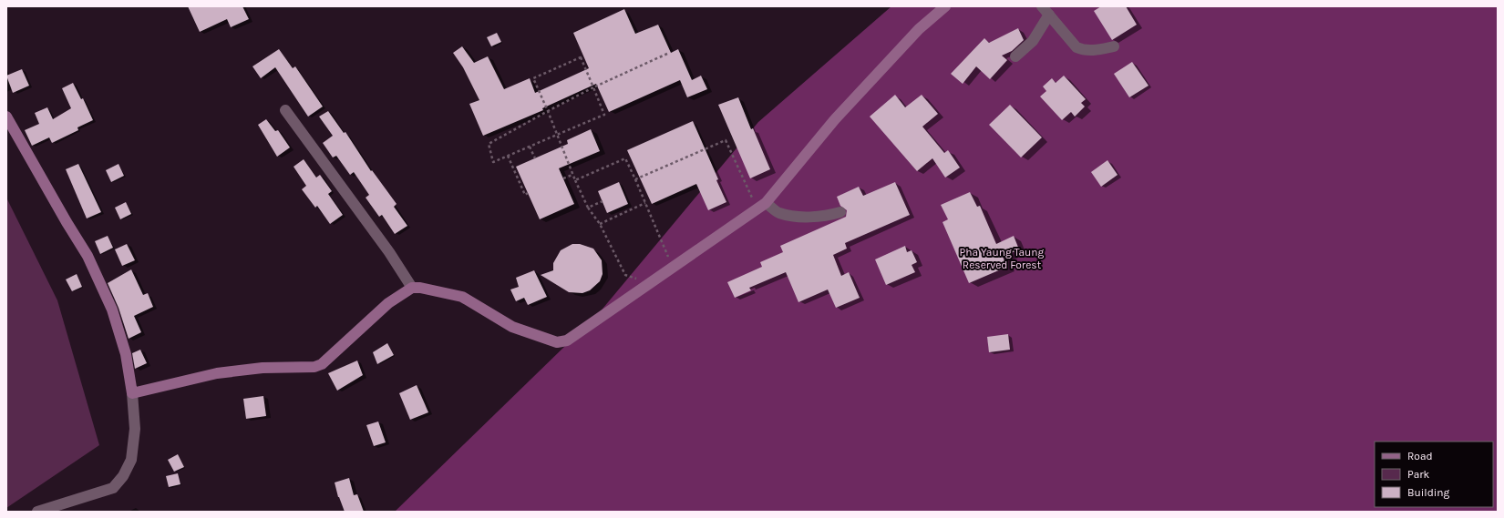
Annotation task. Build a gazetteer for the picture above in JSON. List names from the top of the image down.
{
  "parks": ["Pha Yaung Taung Reserved Forest"],
  "legend": ["Road", "Park", "Building"]
}
